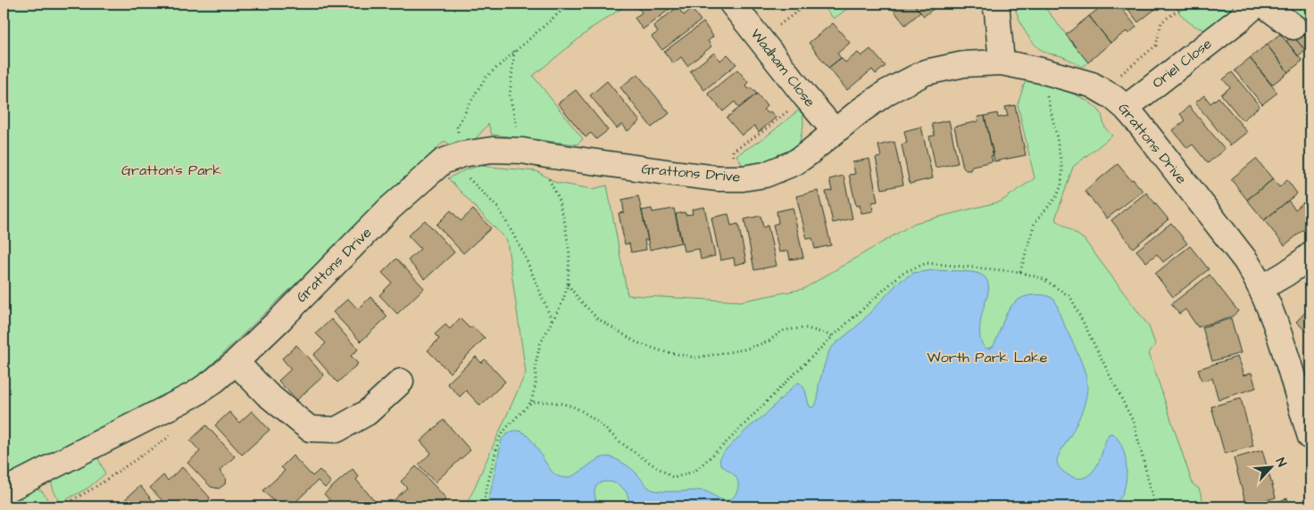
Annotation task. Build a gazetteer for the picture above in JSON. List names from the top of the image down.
{
  "streets": {
    "street": ["Oriel Close", "Wadham Close", "Grattons Drive"]
  },
  "crossings": [
    ["Oriel Close", "Grattons Drive"],
    ["Wadham Close", "Grattons Drive"]
  ],
  "parks": ["Gratton's Park", "Worth Park Lake"],
  "north": "top right"
}
